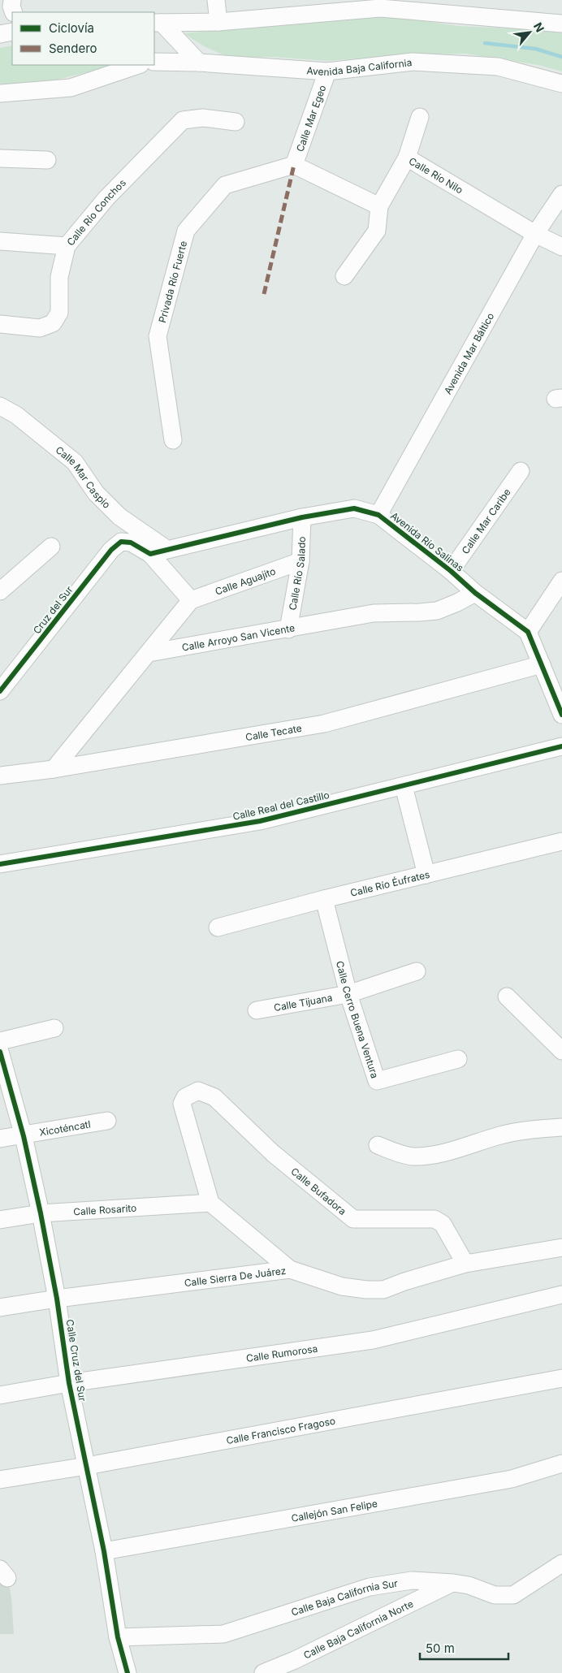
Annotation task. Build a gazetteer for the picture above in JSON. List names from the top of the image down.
{
  "streets": {
    "street": [
      "Avenida Baja California",
      "Calle Mar Egeo",
      "Calle Río Nilo",
      "Calle Río Conchos",
      "Privada Río Fuerte",
      "Avenida Mar Báltico",
      "Calle Mar Caspio",
      "Calle Mar Caribe",
      "Avenida Río Salinas",
      "Calle Río Salado",
      "Calle Aguajito",
      "Cruz del Sur",
      "Calle Arroyo San Vicente",
      "Calle Tecate",
      "Calle Real del Castillo",
      "Calle Río Éufrates",
      "Calle Tijuana",
      "Calle Cerro Buena Ventura",
      "Xicoténcatl",
      "Calle Bufadora",
      "Calle Rosarito",
      "Calle Sierra De Juárez",
      "Calle Rumorosa",
      "Calle Cruz del Sur",
      "Calle Francisco Fragoso",
      "Callejón San Felipe",
      "Calle Baja California Sur",
      "Calle Baja California Norte"
    ]
  },
  "crossings": [
    ["Avenida Baja California", "Calle Mar Egeo"],
    ["Calle Mar Egeo", "Privada Río Fuerte"],
    ["Calle Río Nilo", "Avenida Mar Báltico"],
    ["Avenida Mar Báltico", "Avenida Río Salinas"],
    ["Calle Mar Caspio", "Avenida Río Salinas"],
    ["Calle Mar Caspio", "Cruz del Sur"],
    ["Calle Mar Caribe", "Avenida Río Salinas"],
    ["Avenida Río Salinas", "Calle Río Salado"],
    ["Avenida Río Salinas", "Cruz del Sur"],
    ["Avenida Río Salinas", "Calle Arroyo San Vicente"],
    ["Calle Río Salado", "Calle Aguajito"],
    ["Calle Río Salado", "Calle Arroyo San Vicente"],
    ["Calle Río Éufrates", "Calle Cerro Buena Ventura"],
    ["Calle Tijuana", "Calle Cerro Buena Ventura"],
    ["Xicoténcatl", "Calle Cruz del Sur"],
    ["Calle Bufadora", "Calle Rosarito"],
    ["Calle Bufadora", "Calle Sierra De Juárez"],
    ["Calle Rosarito", "Calle Cruz del Sur"],
    ["Calle Sierra De Juárez", "Calle Cruz del Sur"],
    ["Calle Rumorosa", "Calle Cruz del Sur"],
    ["Calle Cruz del Sur", "Calle Francisco Fragoso"],
    ["Calle Cruz del Sur", "Callejón San Felipe"],
    ["Calle Cruz del Sur", "Calle Baja California Sur"],
    ["Calle Baja California Sur", "Calle Baja California Norte"]
  ],
  "legend": ["Ciclovía", "Sendero"],
  "scale_bar": "50 m",
  "north": "top right"
}
